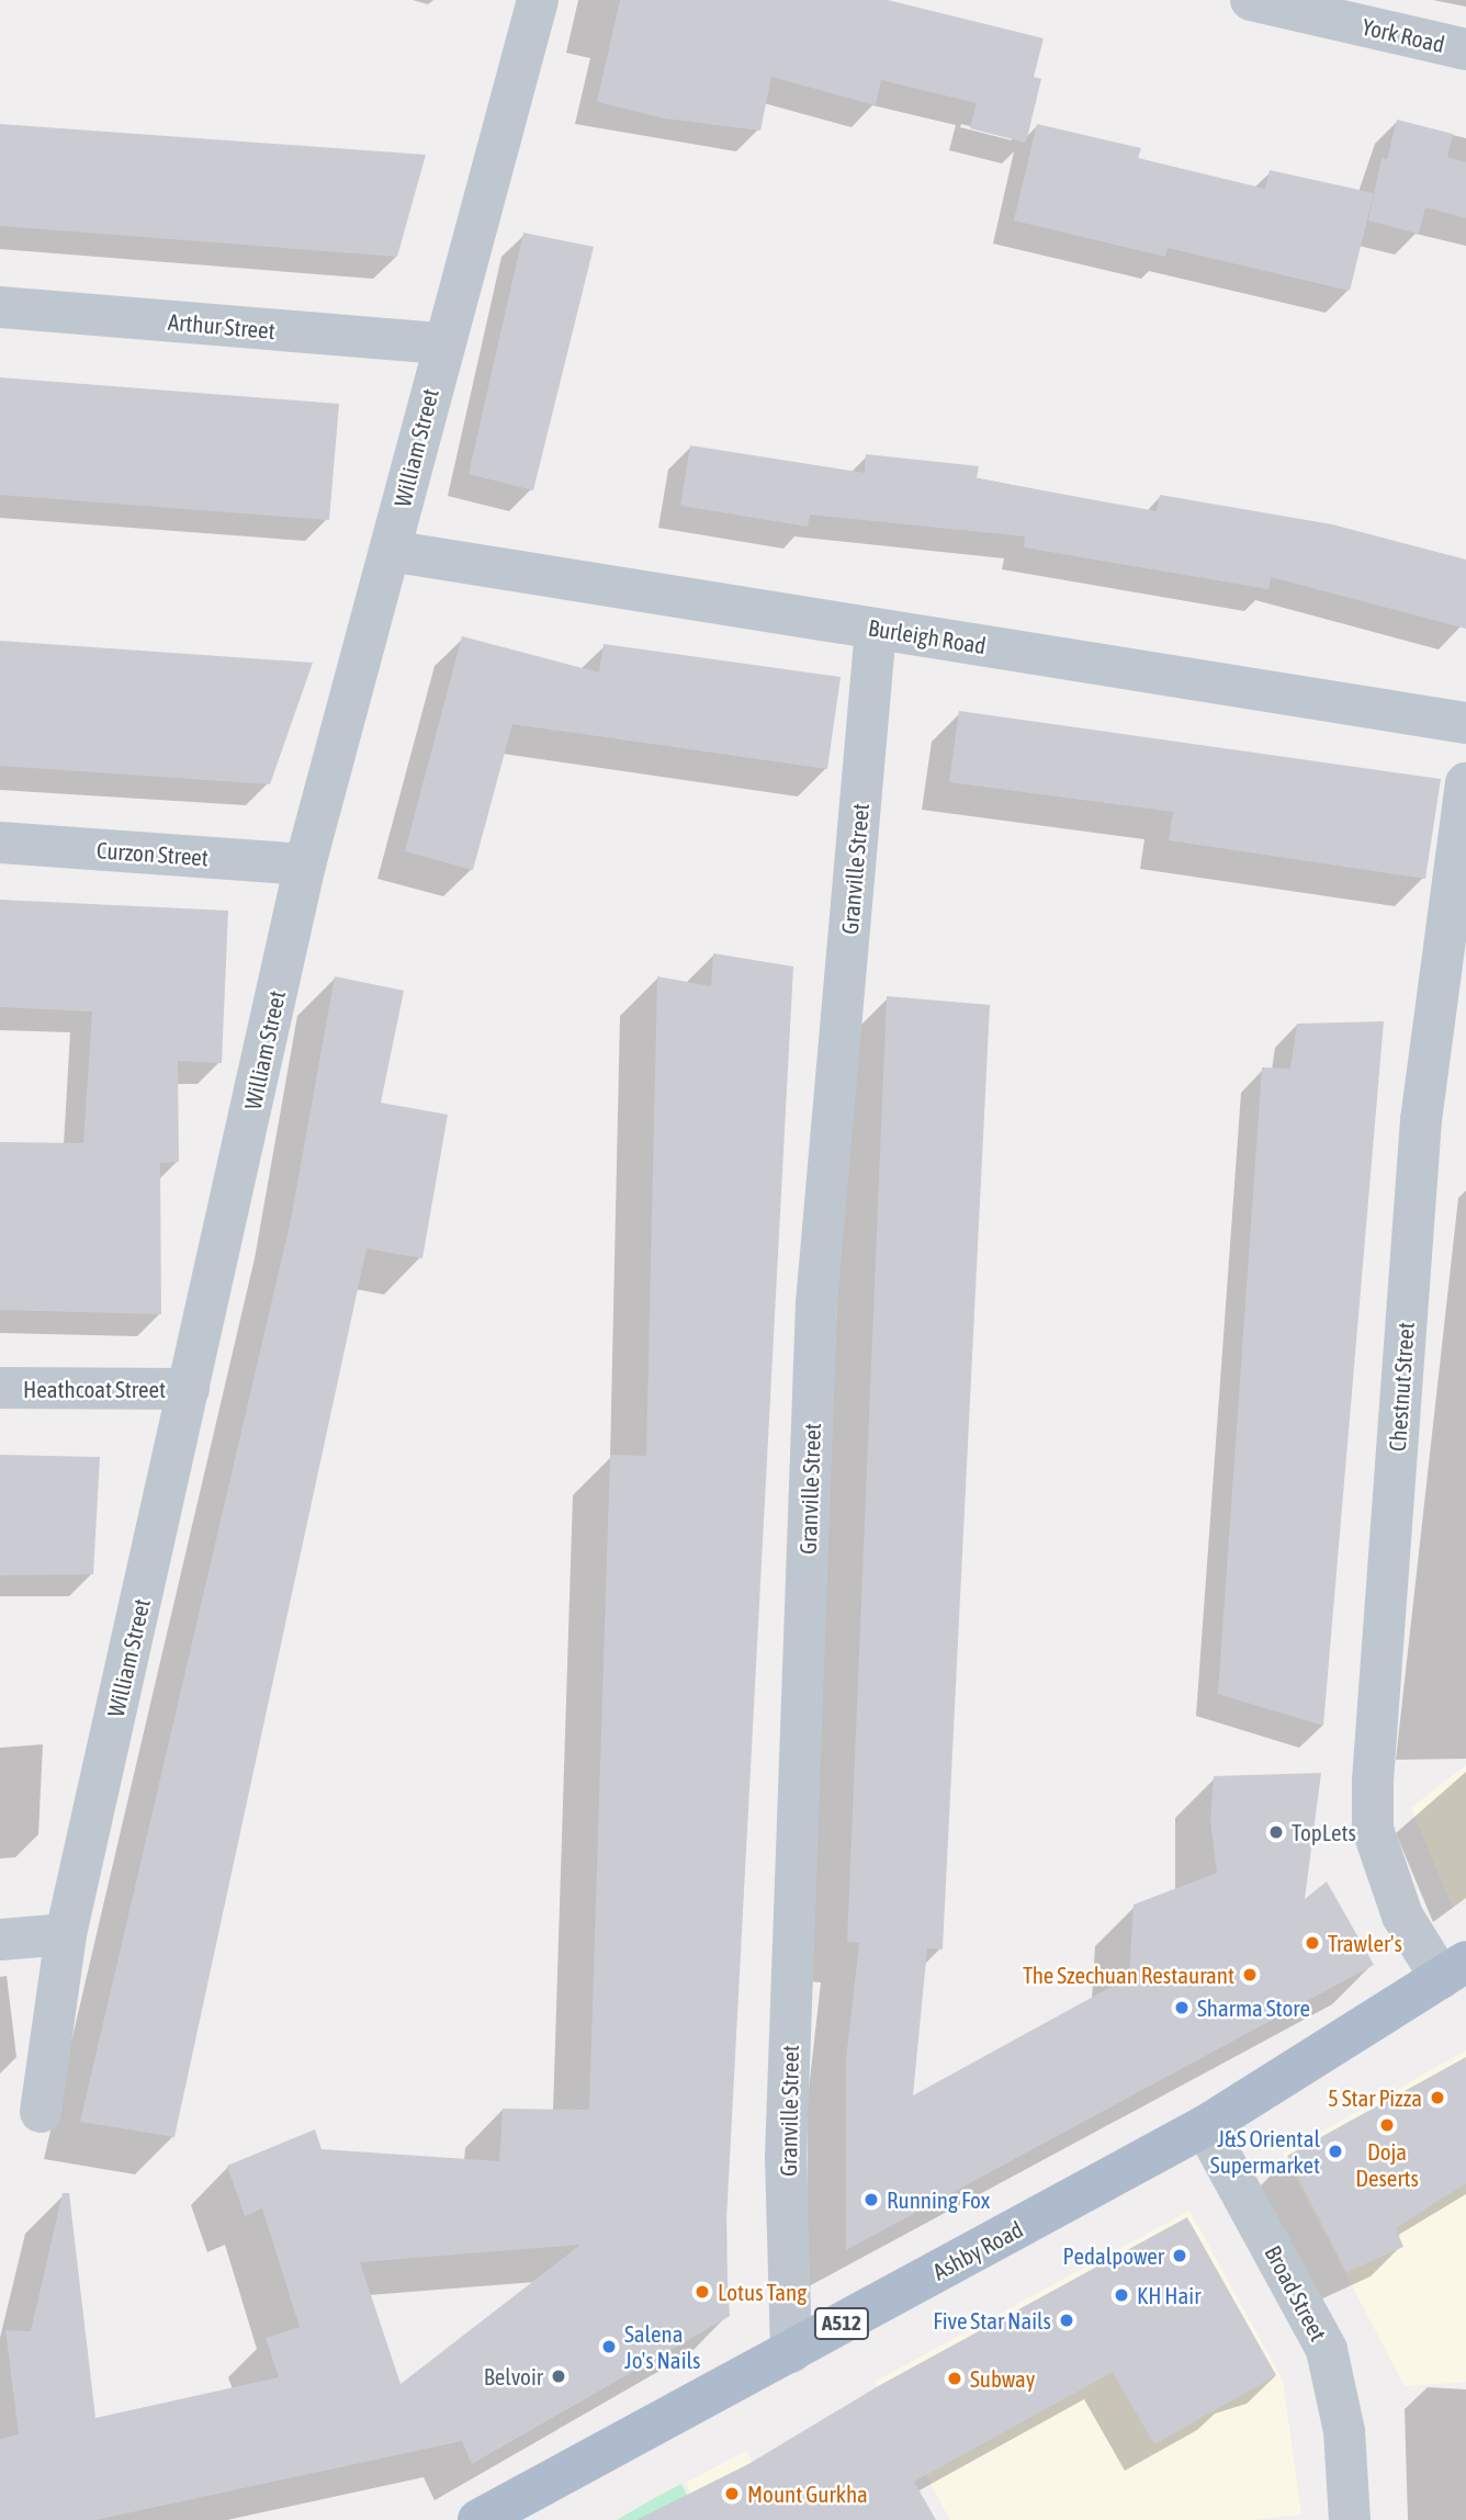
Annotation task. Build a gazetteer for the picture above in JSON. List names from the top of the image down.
{
  "streets": {
    "main road": ["Ashby Road", "A512"],
    "street": [
      "York Road",
      "Arthur Street",
      "William Street",
      "Burleigh Road",
      "Curzon Street",
      "Granville Street",
      "Chestnut Street",
      "Heathcoat Street",
      "Broad Street"
    ]
  },
  "crossings": [
    ["Arthur Street", "William Street"],
    ["William Street", "Burleigh Road"],
    ["William Street", "Curzon Street"],
    ["William Street", "Heathcoat Street"],
    ["Burleigh Road", "Granville Street"],
    ["Granville Street", "Ashby Road"],
    ["Chestnut Street", "Ashby Road"],
    ["Ashby Road", "Broad Street"]
  ],
  "places": [
    "TopLets",
    "Trawler's",
    "The Szechuan Restaurant",
    "Sharma Store",
    "5 Star Pizza",
    "Doja Deserts",
    "J&S Oriental Supermarket",
    "Running Fox",
    "Pedalpower",
    "Lotus Tang",
    "KH Hair",
    "Five Star Nails",
    "Salena Jo's Nails",
    "Belvoir",
    "Subway",
    "Mount Gurkha"
  ]
}
